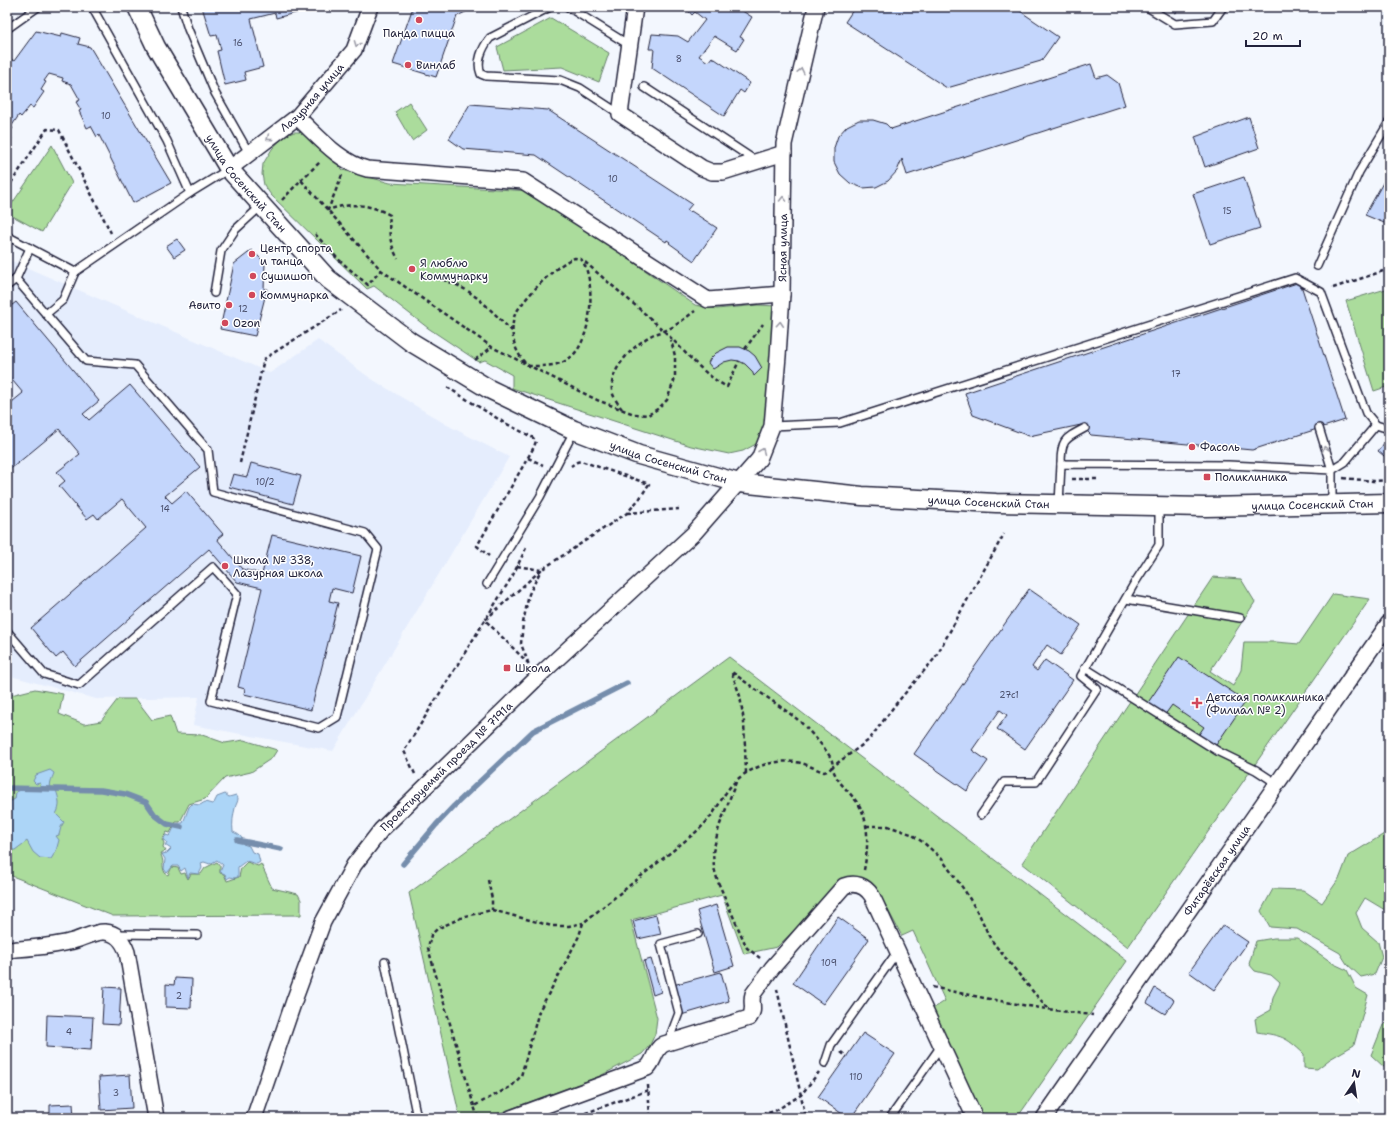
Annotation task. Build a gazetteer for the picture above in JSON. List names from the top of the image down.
{
  "streets": {
    "street": [
      "Лазурная улица",
      "улица Сосенский Стан",
      "Ясная улица",
      "Проектируемый проезд № 7191а",
      "Фитарёвская улица"
    ]
  },
  "crossings": [
    ["Лазурная улица", "улица Сосенский Стан"],
    ["улица Сосенский Стан", "Ясная улица"],
    ["улица Сосенский Стан", "Проектируемый проезд № 7191а"],
    ["Ясная улица", "Проектируемый проезд № 7191а"]
  ],
  "one_way": ["Лазурная улица", "Ясная улица"],
  "places": {
    "other": [
      "Панда пицца",
      "Винлаб",
      "Центр спорта и танца",
      "Я люблю Коммунарку",
      "Сушишоп",
      "Коммунарка",
      "Авито",
      "Ozon",
      "Фасоль",
      "Школа № 338, Лазурная школа"
    ],
    "transit": ["Поликлиника", "Школа"],
    "health": ["Детская поликлиника (Филиал № 2)"]
  },
  "house_numbers": [
    "16",
    "8",
    "10",
    "10",
    "15",
    "12",
    "17",
    "10/2",
    "14",
    "27c1",
    "109",
    "2",
    "4",
    "110",
    "3"
  ],
  "scale_bar": "20 m",
  "north": "top"
}
